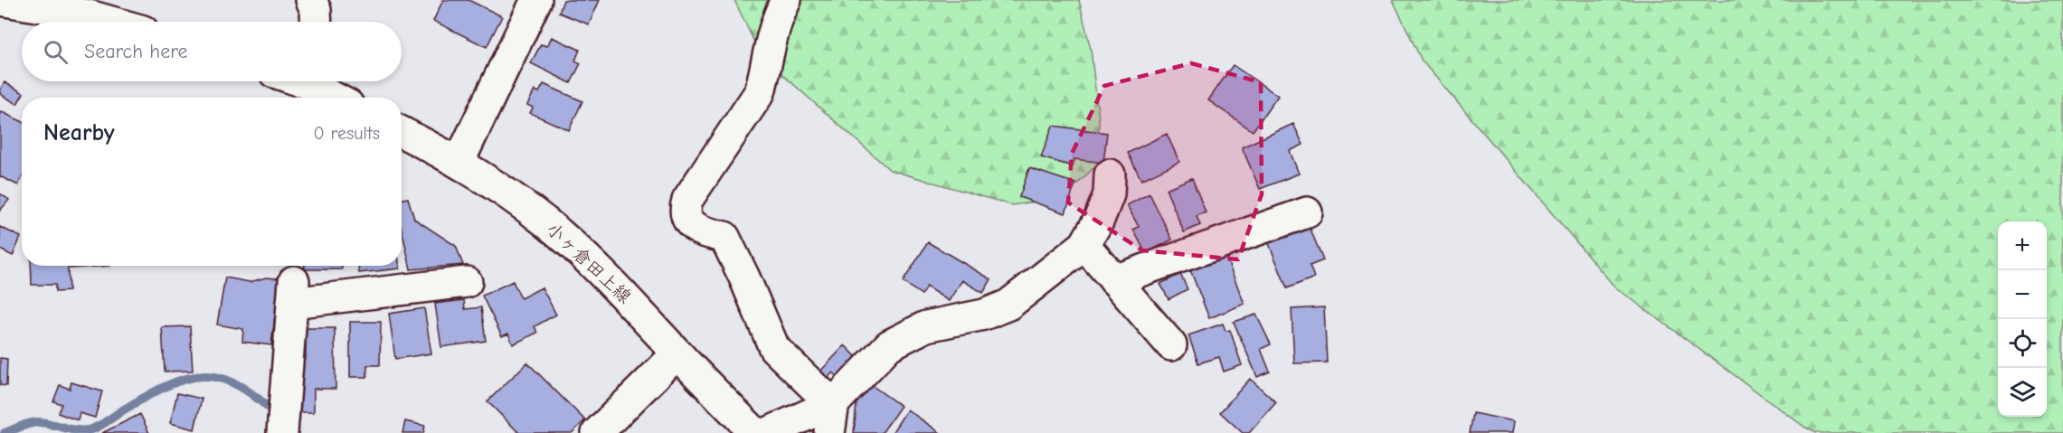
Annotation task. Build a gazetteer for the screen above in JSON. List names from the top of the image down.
{
  "streets": {
    "street": ["小ヶ倉田上線"]
  },
  "page": {
    "search": "Search here",
    "heading": ["Nearby", "0 results"],
    "map_buttons": ["+", "−"]
  }
}
